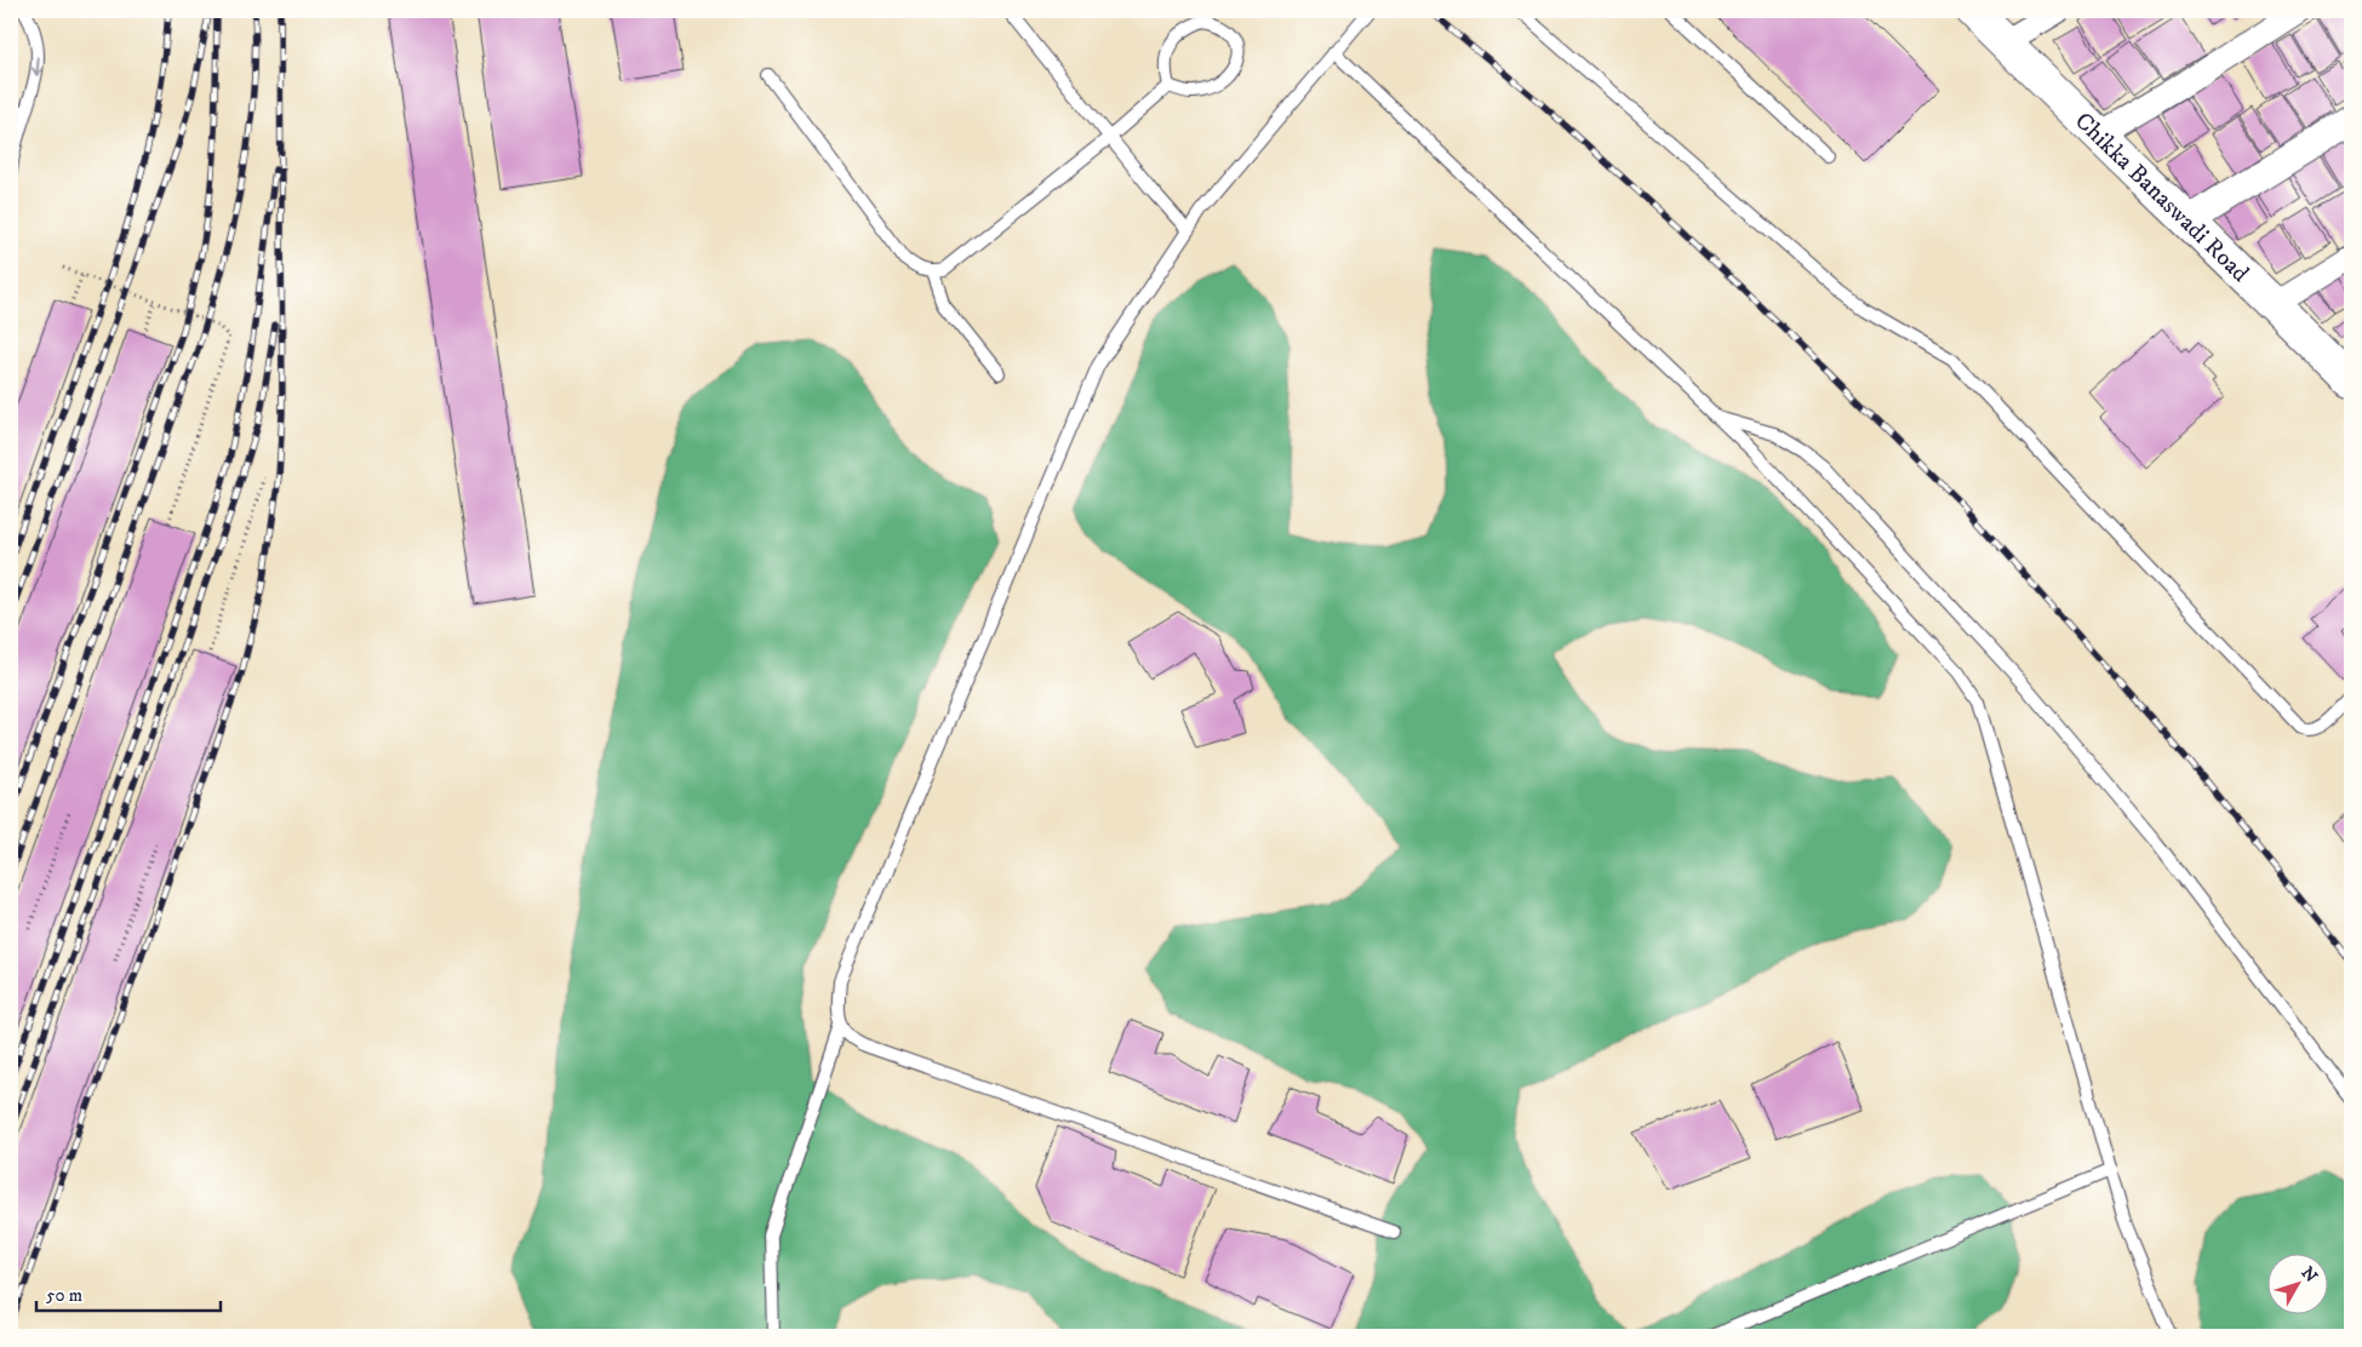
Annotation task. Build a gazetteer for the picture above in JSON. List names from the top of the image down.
{
  "streets": {
    "main road": ["Chikka Banaswadi Road"]
  },
  "scale_bar": "50 m",
  "north": "top right"
}
